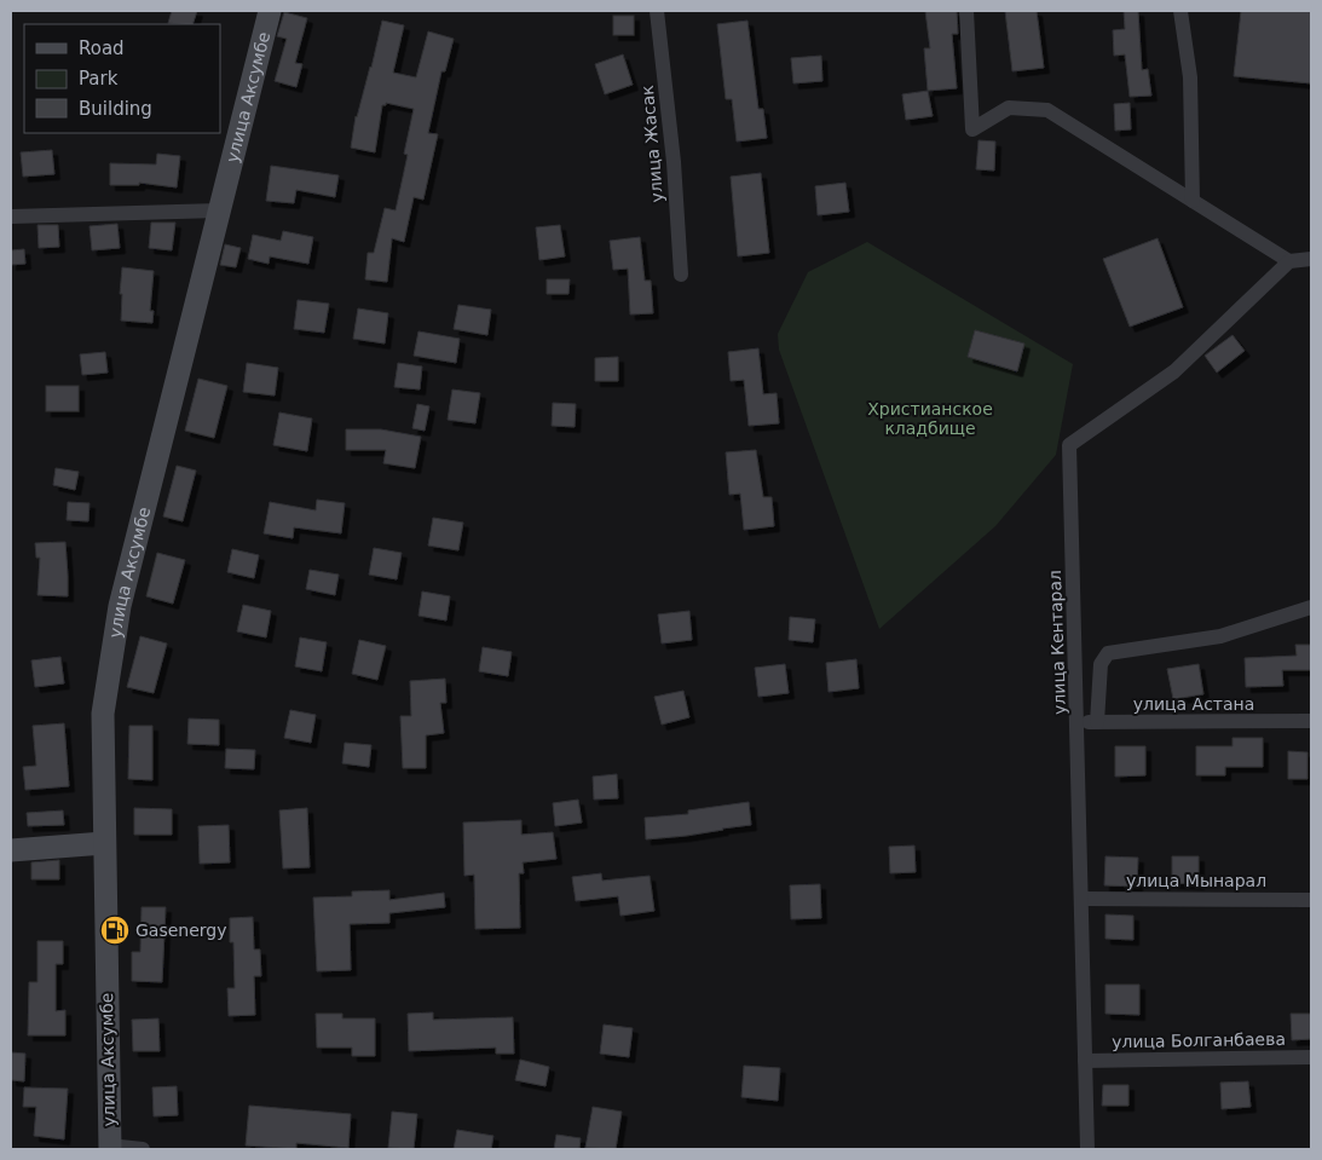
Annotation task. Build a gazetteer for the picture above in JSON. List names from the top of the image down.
{
  "streets": {
    "main road": ["улица Аксумбе"],
    "street": [
      "улица Жасак",
      "улица Кентарал",
      "улица Астана",
      "улица Мынарал",
      "улица Болганбаева"
    ]
  },
  "crossings": [
    ["улица Кентарал", "улица Астана"],
    ["улица Кентарал", "улица Мынарал"],
    ["улица Кентарал", "улица Болганбаева"]
  ],
  "parks": ["Христианское кладбище"],
  "places": {
    "fuel station": ["Gasenergy"]
  },
  "legend": ["Road", "Park", "Building"]
}
